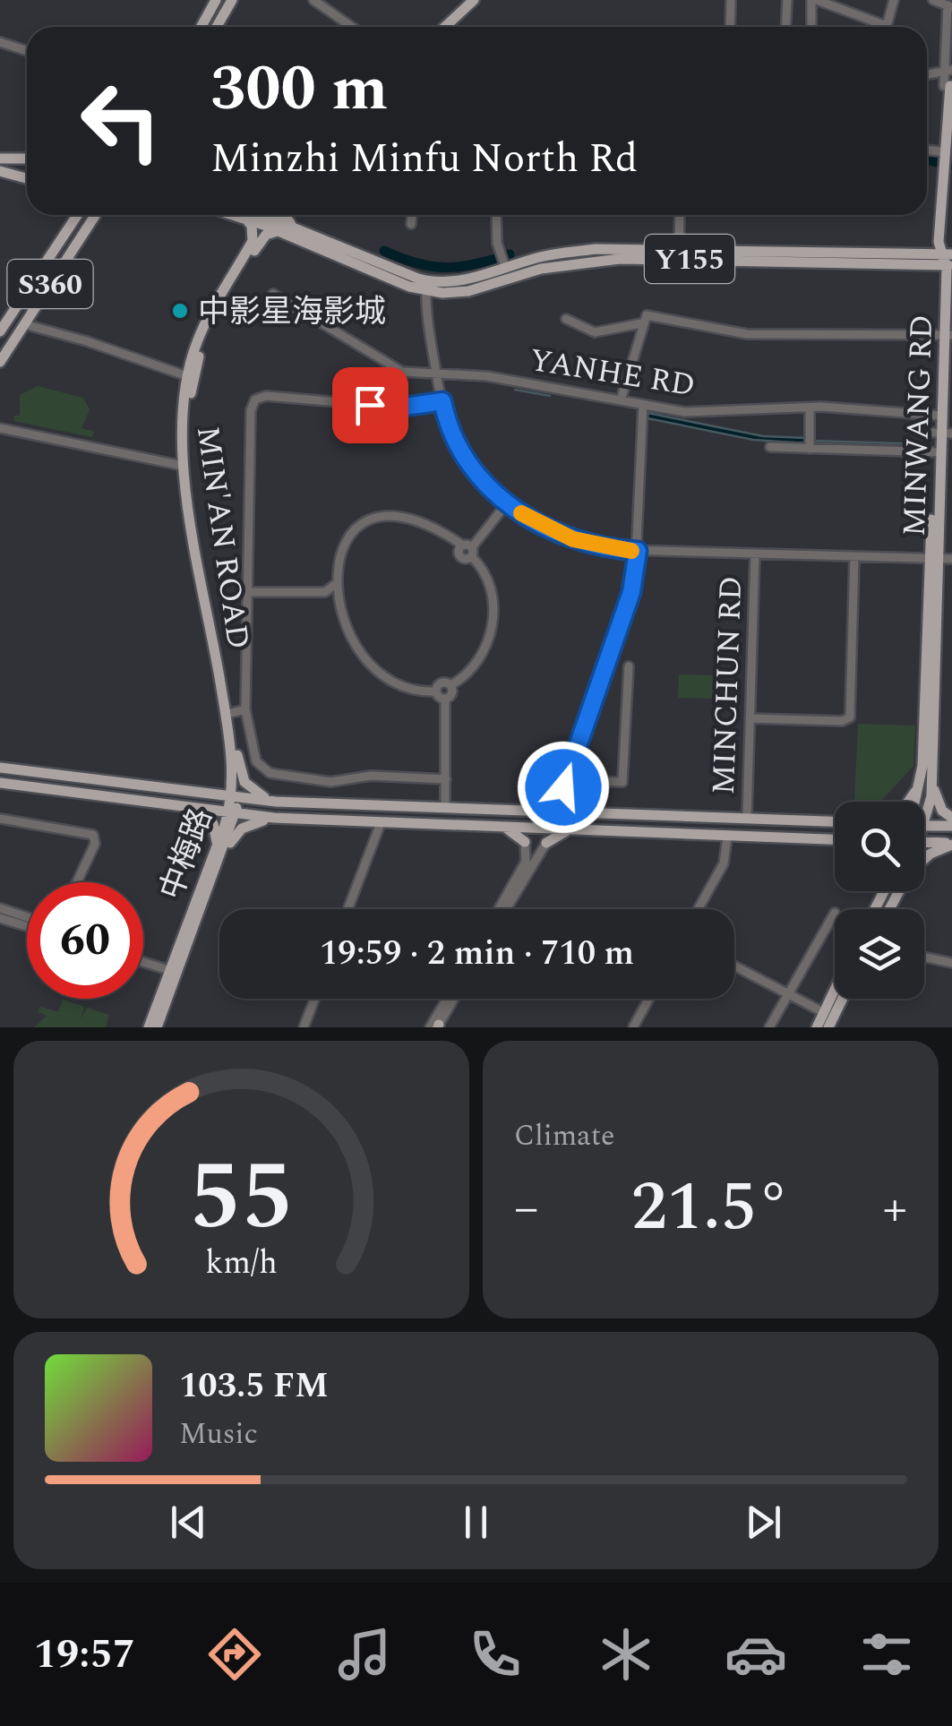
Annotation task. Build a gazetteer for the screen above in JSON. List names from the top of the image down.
{
  "streets": {
    "main road": [
      "Y155",
      "S360",
      "MINWANG RD",
      "MIN'AN ROAD",
      "中梅路"
    ],
    "street": ["YANHE RD", "MINCHUN RD"]
  },
  "crossings": [
    ["Y155", "MINWANG RD"],
    ["YANHE RD", "MINWANG RD"],
    ["MIN'AN ROAD", "中梅路"]
  ],
  "places": ["中影星海影城"],
  "page": {
    "turn": ["300 m", "Minzhi Minfu North Rd"],
    "limit": "60",
    "trip": "19:59 · 2 min · 710 m",
    "tile": "Climate",
    "heat": ["−", "21.5°", "+"],
    "song": ["103.5 FM", "Music"],
    "tabs": "19:57",
    "gauge": ["55", "km/h"]
  }
}
